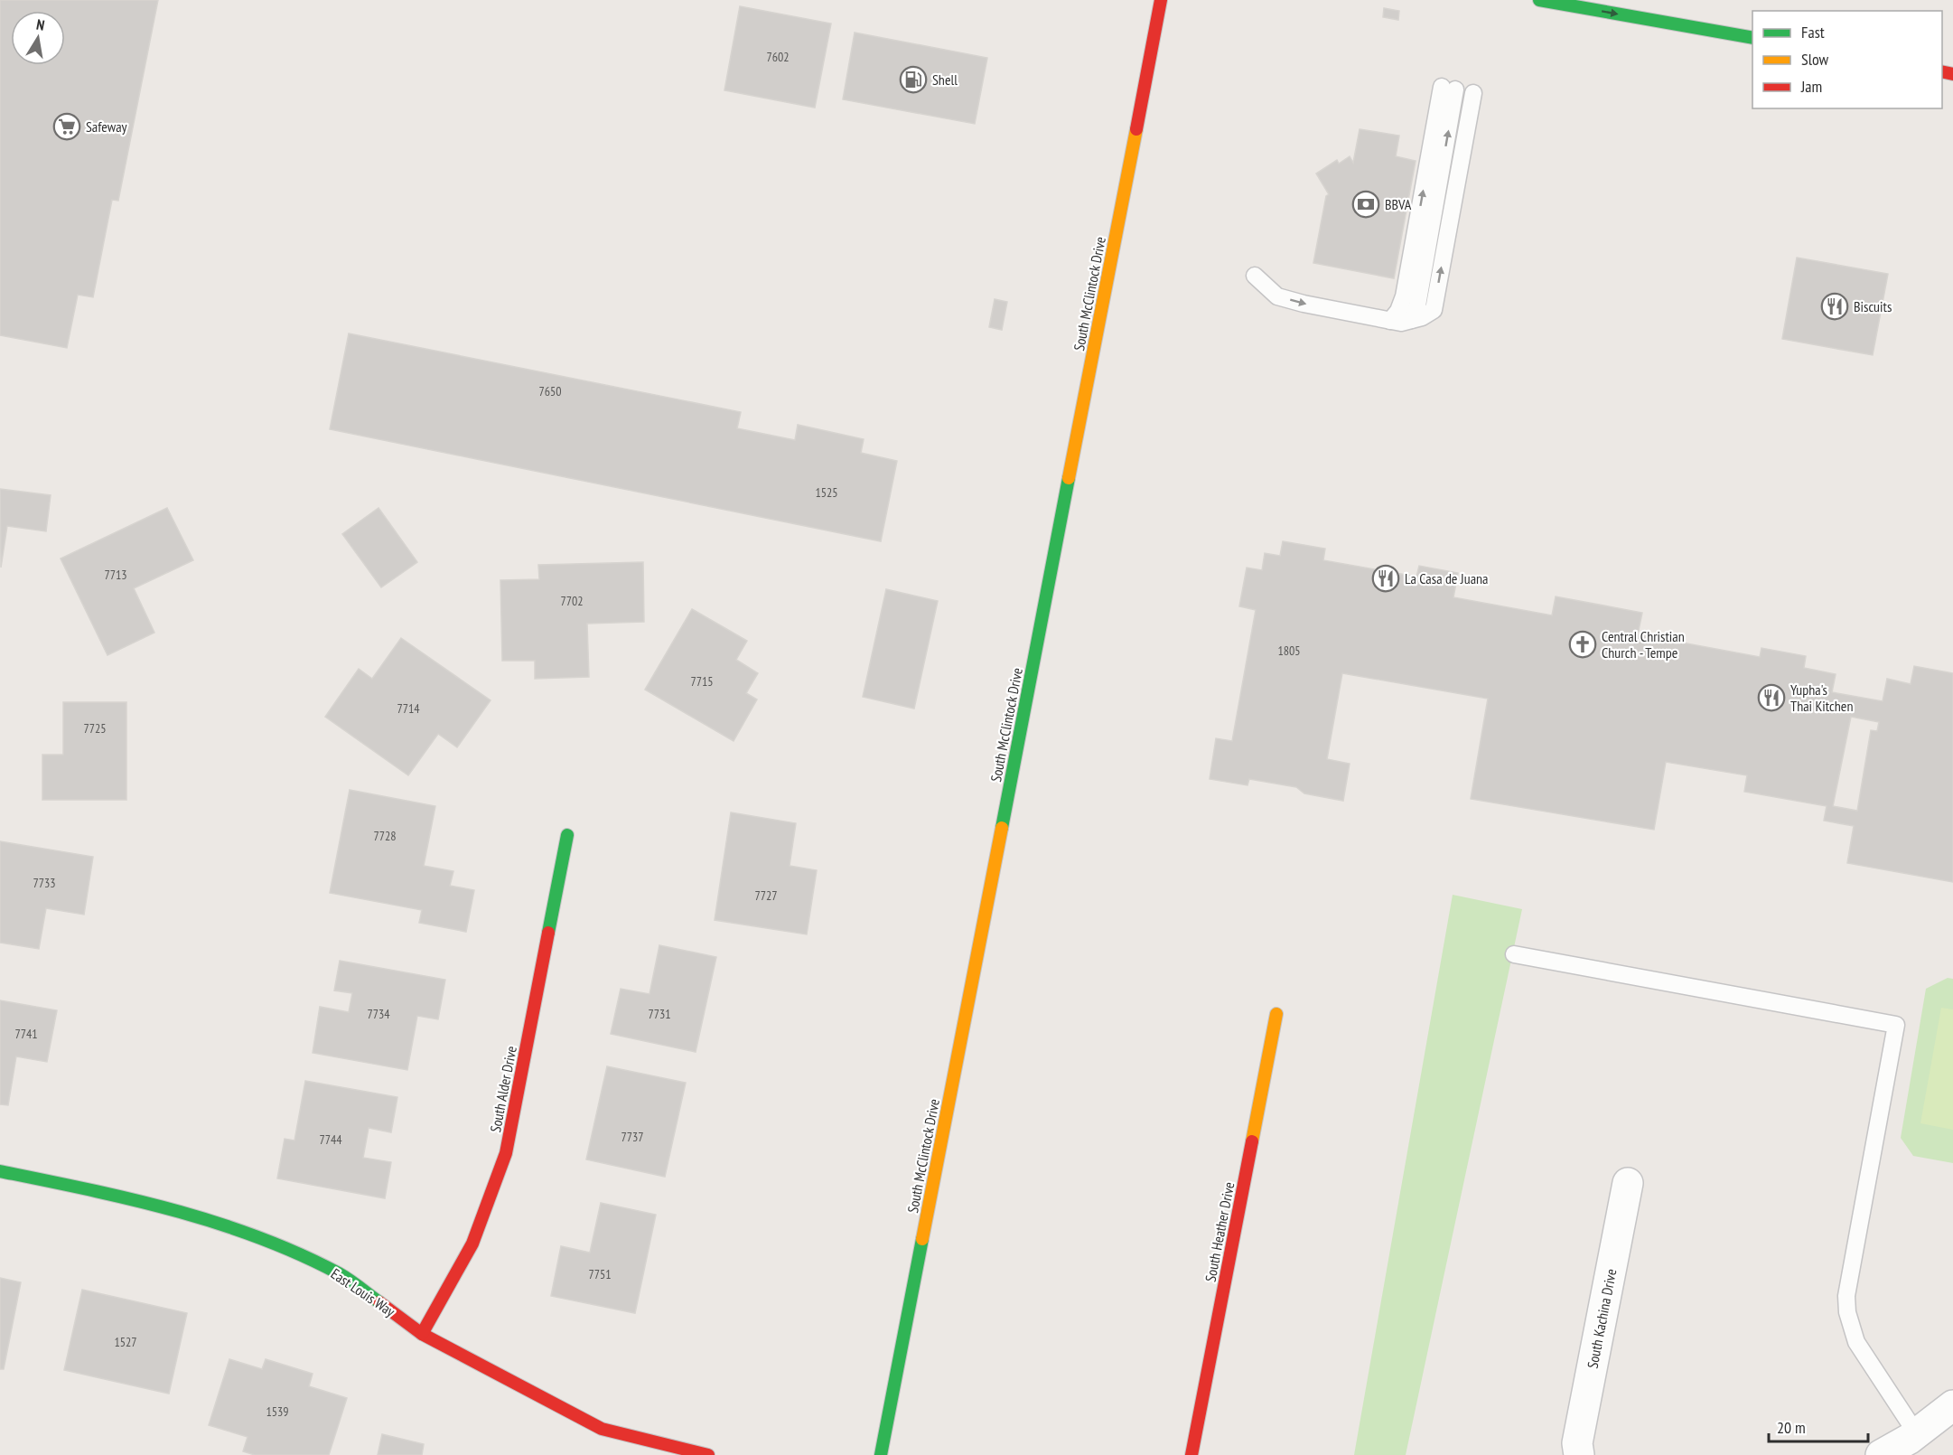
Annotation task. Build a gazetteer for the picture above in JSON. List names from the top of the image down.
{
  "streets": {
    "street": [
      "South McClintock Drive",
      "South Alder Drive",
      "South Heather Drive",
      "East Louis Way",
      "South Kachina Drive"
    ]
  },
  "crossings": [
    ["South Alder Drive", "East Louis Way"]
  ],
  "places": {
    "fuel station": ["Shell"],
    "supermarket": ["Safeway"],
    "bank": ["BBVA"],
    "restaurant": ["Biscuits", "La Casa de Juana", "Yupha's Thai Kitchen"],
    "church": ["Central Christian Church - Tempe"]
  },
  "house_numbers": [
    "7602",
    "7650",
    "1525",
    "7713",
    "7702",
    "1805",
    "7715",
    "7714",
    "7725",
    "7728",
    "7733",
    "7727",
    "7734",
    "7731",
    "7741",
    "7737",
    "7744",
    "7751",
    "1527",
    "1539"
  ],
  "legend": ["Fast", "Slow", "Jam"],
  "scale_bar": "20 m",
  "north": "top"
}
